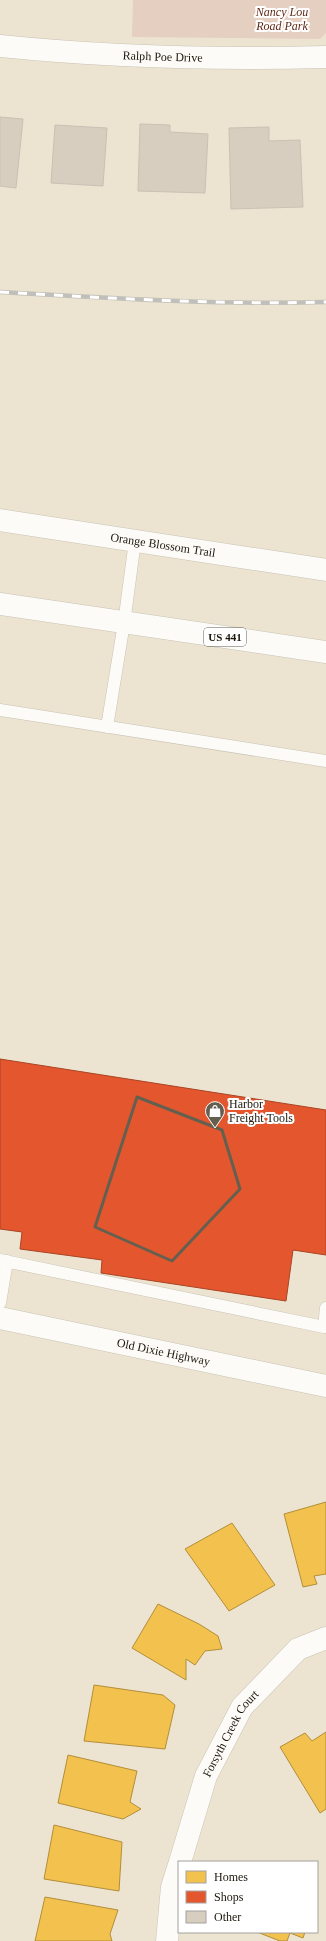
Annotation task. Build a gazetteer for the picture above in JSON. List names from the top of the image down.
{
  "streets": {
    "street": [
      "Ralph Poe Drive",
      "Orange Blossom Trail",
      "US 441",
      "Old Dixie Highway",
      "Forsyth Creek Court"
    ]
  },
  "parks": ["Nancy Lou Road Park"],
  "places": {
    "shop": ["Harbor Freight Tools"]
  },
  "legend": ["Homes", "Shops", "Other"]
}
